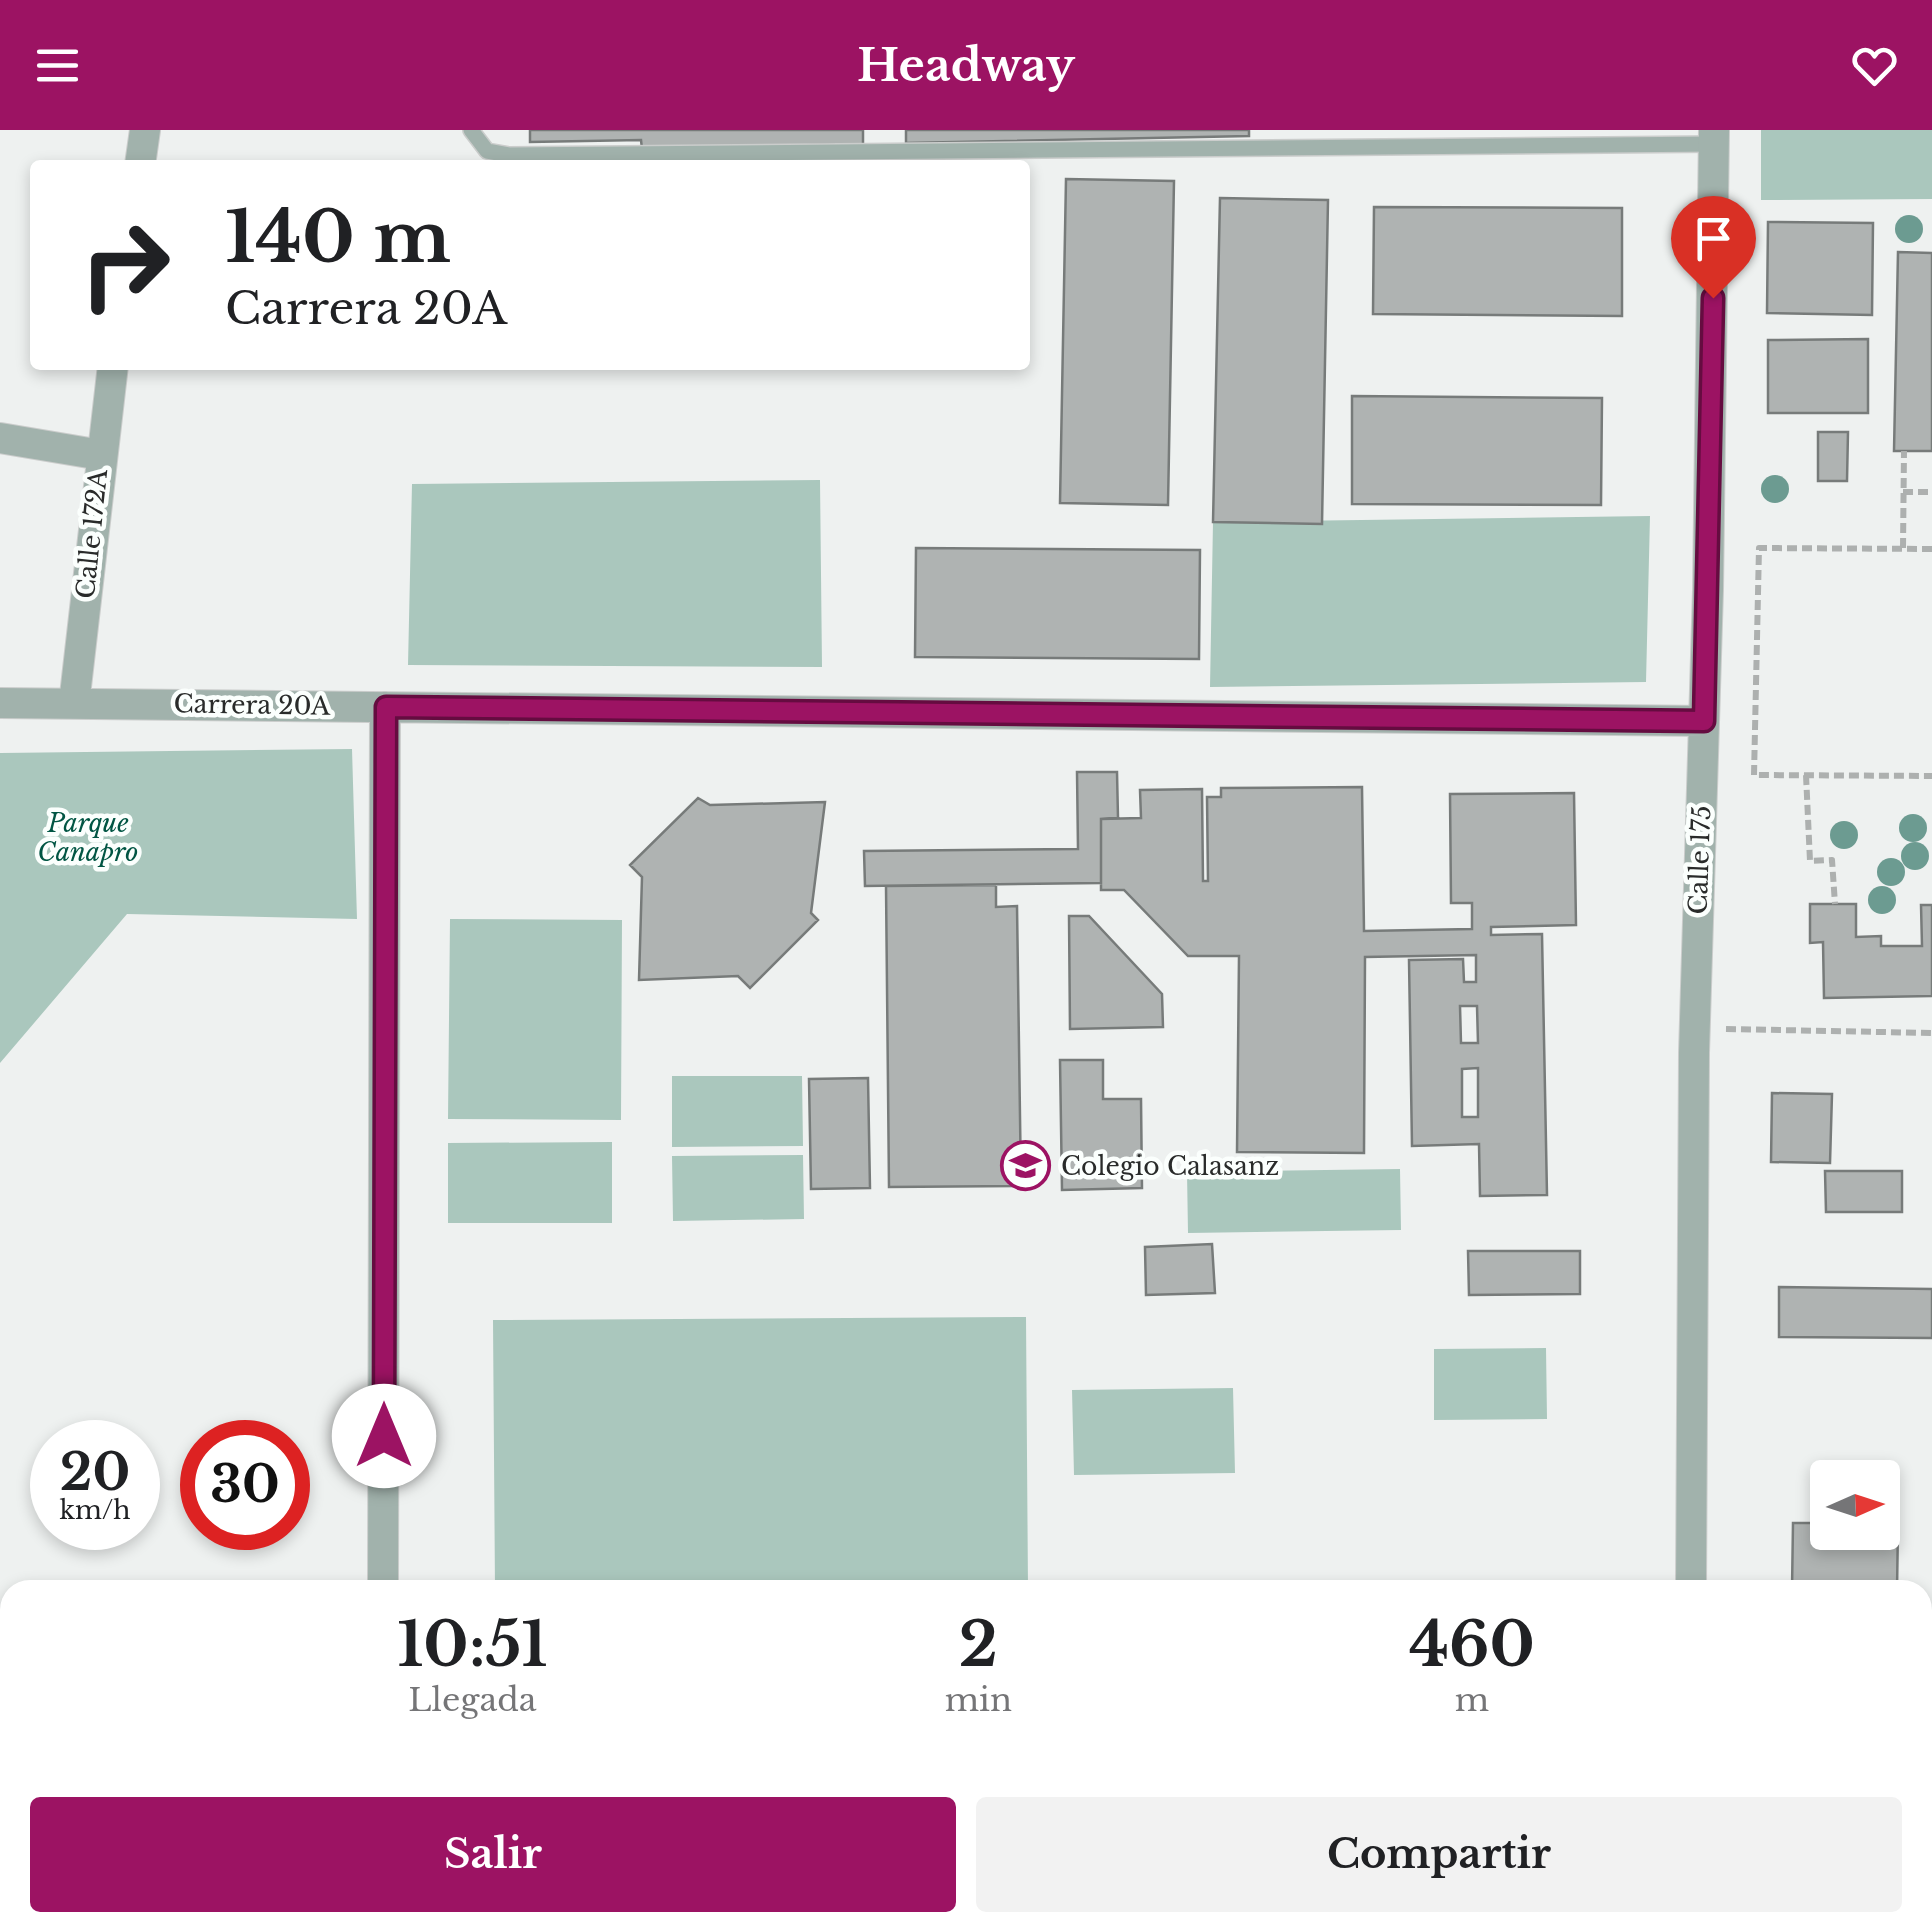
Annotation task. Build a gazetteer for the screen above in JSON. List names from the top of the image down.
{
  "streets": {
    "street": ["Calle 172A", "Carrera 20A", "Calle 175"]
  },
  "crossings": [
    ["Calle 172A", "Carrera 20A"],
    ["Carrera 20A", "Calle 175"]
  ],
  "parks": ["Parque Canapro"],
  "places": {
    "school or university": ["Colegio Calasanz"]
  },
  "north": "right",
  "page": {
    "header": "Headway",
    "turn": ["140 m", "Carrera 20A"],
    "speed": "20 km/h",
    "limit": "30",
    "eta": [
      "10:51",
      "Llegada",
      "2",
      "min",
      "460",
      "m"
    ],
    "buttons": ["Salir", "Compartir"]
  }
}
